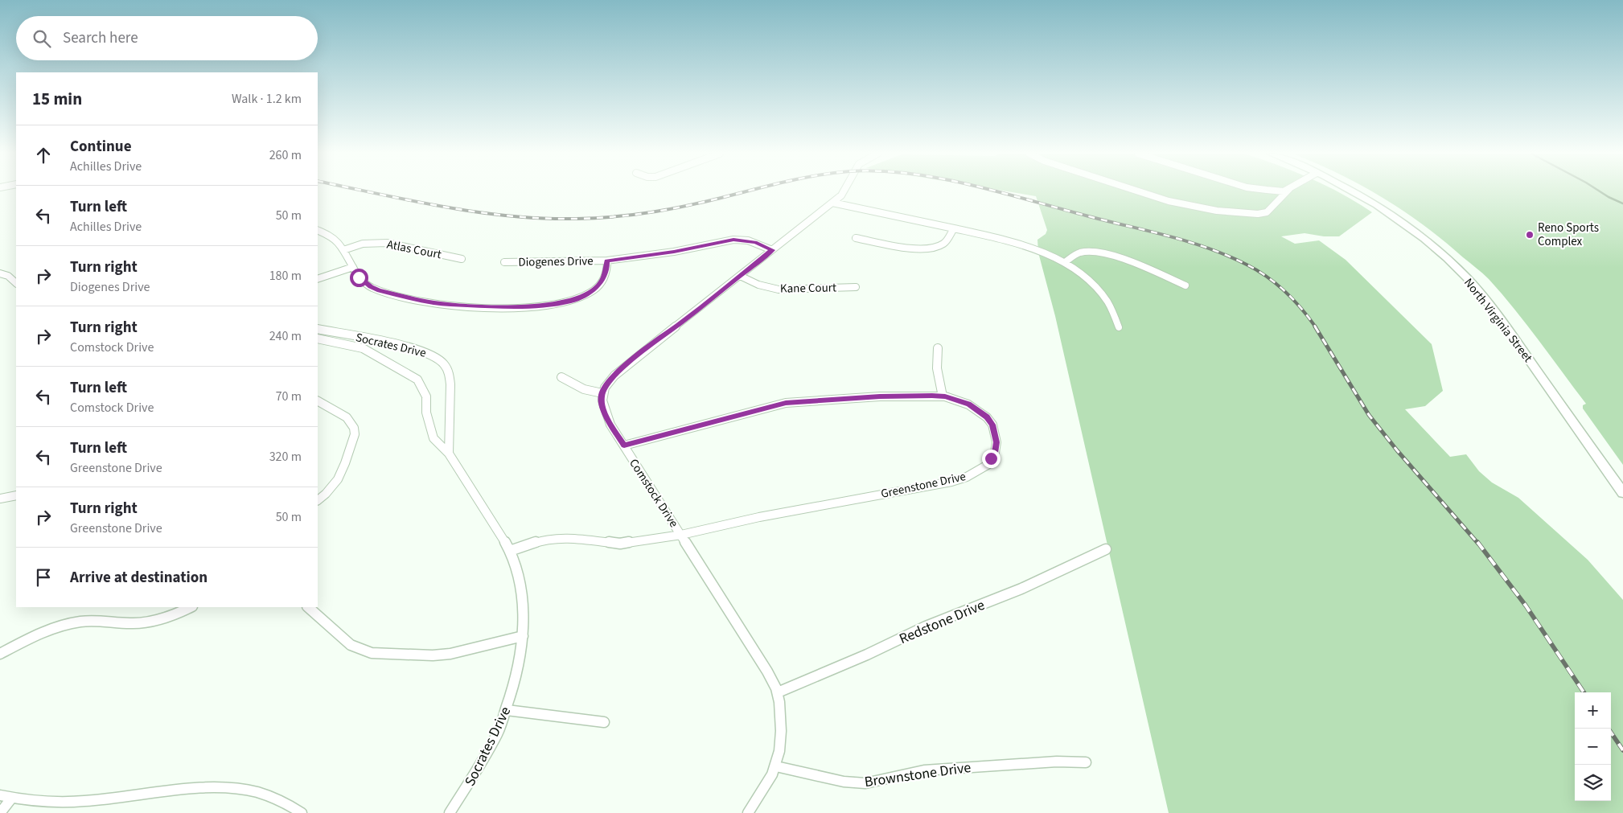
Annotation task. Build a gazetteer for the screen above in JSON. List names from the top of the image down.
{
  "streets": {
    "main road": ["North Virginia Street"],
    "street": [
      "Atlas Court",
      "Diogenes Drive",
      "Kane Court",
      "Socrates Drive",
      "Greenstone Drive",
      "Comstock Drive",
      "Redstone Drive",
      "Brownstone Drive"
    ]
  },
  "crossings": [
    ["Socrates Drive", "Greenstone Drive"],
    ["Greenstone Drive", "Comstock Drive"],
    ["Comstock Drive", "Redstone Drive"],
    ["Comstock Drive", "Brownstone Drive"]
  ],
  "places": ["Reno Sports Complex"],
  "page": {
    "search": "Search here",
    "heading": ["15 min", "Walk · 1.2 km"],
    "list": [
      ["Continue", "Achilles Drive", "260 m"],
      ["Turn left", "Achilles Drive", "50 m"],
      ["Turn right", "Diogenes Drive", "180 m"],
      ["Turn right", "Comstock Drive", "240 m"],
      ["Turn left", "Comstock Drive", "70 m"],
      ["Turn left", "Greenstone Drive", "320 m"],
      ["Turn right", "Greenstone Drive", "50 m"],
      "Arrive at destination"
    ],
    "map_buttons": ["+", "−"]
  }
}
